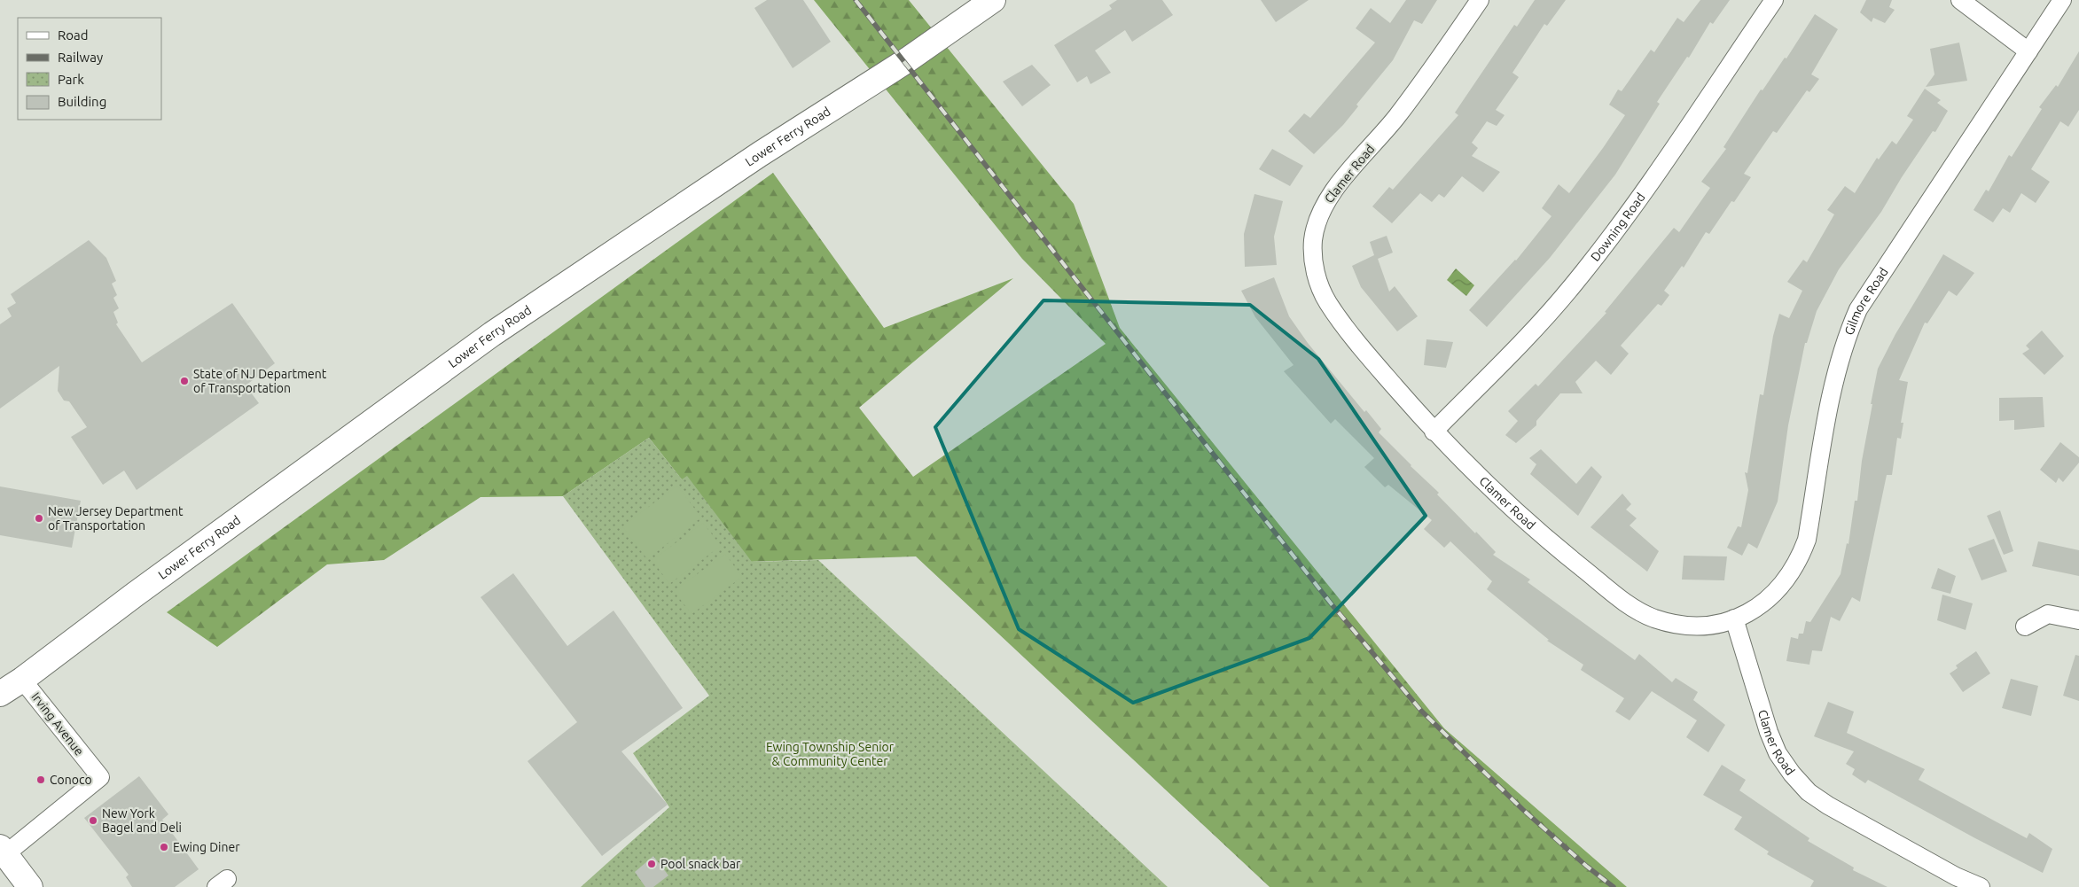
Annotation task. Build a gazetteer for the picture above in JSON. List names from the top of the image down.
{
  "streets": {
    "street": [
      "Lower Ferry Road",
      "Clamer Road",
      "Downing Road",
      "Gilmore Road",
      "Irving Avenue"
    ]
  },
  "crossings": [
    ["Lower Ferry Road", "Irving Avenue"],
    ["Clamer Road", "Downing Road"],
    ["Clamer Road", "Gilmore Road"]
  ],
  "parks": ["Ewing Township Senior & Community Center"],
  "places": [
    "State of NJ Department of Transportation",
    "New Jersey Department of Transportation",
    "Conoco",
    "New York Bagel and Deli",
    "Ewing Diner",
    "Pool snack bar"
  ],
  "legend": [
    "Road",
    "Railway",
    "Park",
    "Building"
  ]
}
